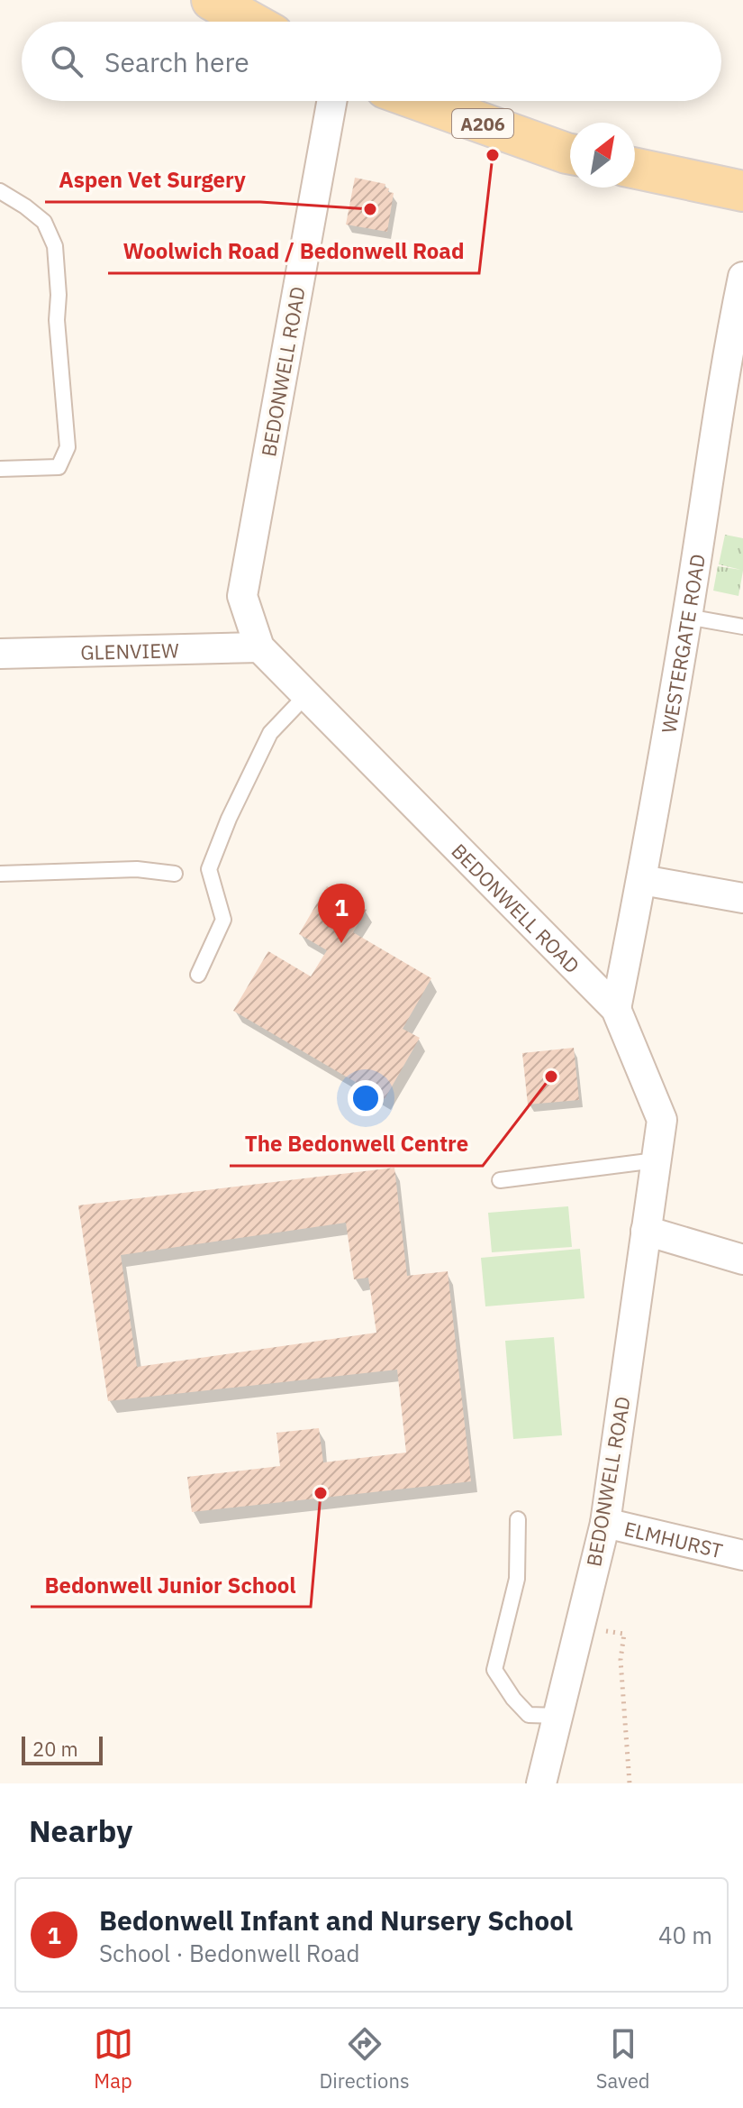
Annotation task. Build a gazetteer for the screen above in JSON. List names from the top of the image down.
{
  "streets": {
    "main road": ["A206"],
    "street": [
      "BEDONWELL ROAD",
      "WESTERGATE ROAD",
      "GLENVIEW",
      "ELMHURST"
    ]
  },
  "crossings": [
    ["BEDONWELL ROAD", "WESTERGATE ROAD"],
    ["BEDONWELL ROAD", "GLENVIEW"],
    ["BEDONWELL ROAD", "ELMHURST"]
  ],
  "places": [
    "Woolwich Road / Bedonwell Road",
    "Aspen Vet Surgery",
    "The Bedonwell Centre",
    "Bedonwell Junior School"
  ],
  "scale_bar": "20 m",
  "north": "top right",
  "page": {
    "search": "Search here",
    "pins": "1",
    "scale": "20 m",
    "heading": "Nearby",
    "list": [
      {
        "mark": "1",
        "name": "Bedonwell Infant and Nursery School",
        "note": "School · Bedonwell Road",
        "value": "40 m"
      }
    ],
    "nav": ["Map", "Directions", "Saved"]
  }
}
